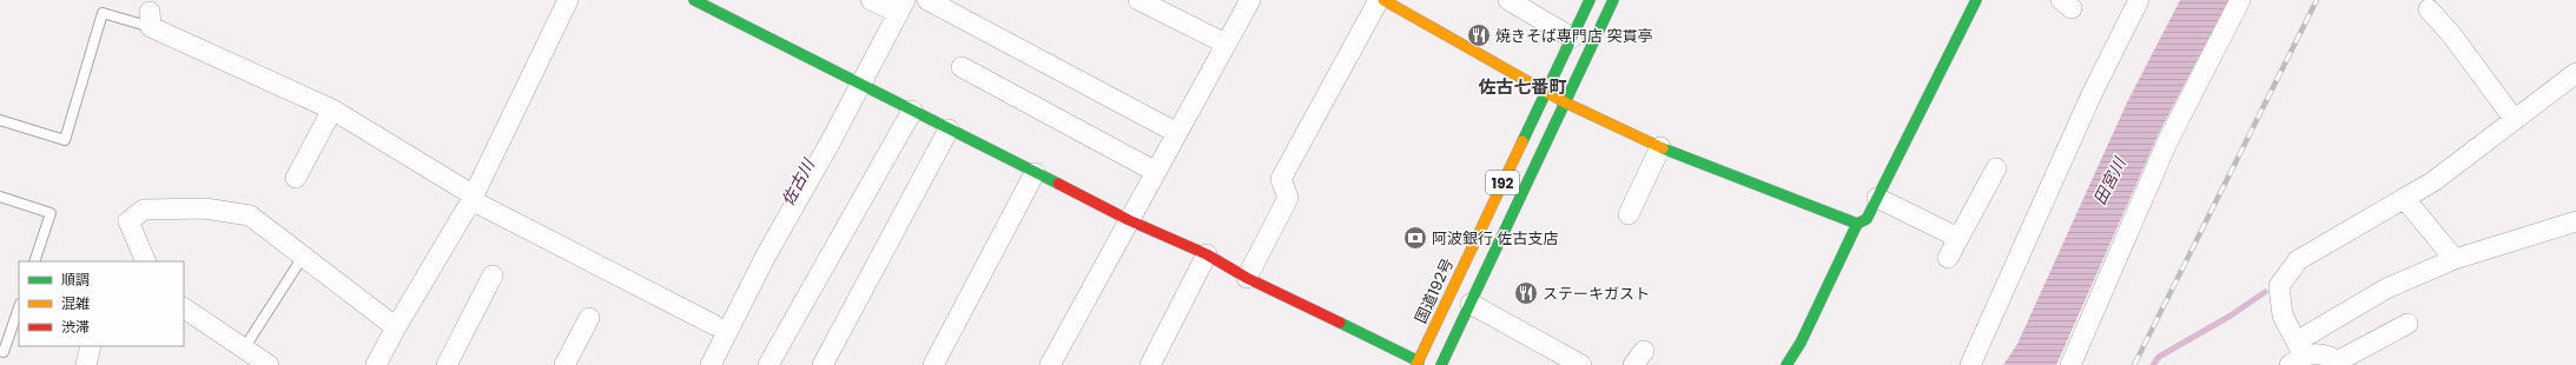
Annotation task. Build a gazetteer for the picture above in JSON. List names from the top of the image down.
{
  "streets": {
    "main road": ["192", "国道192号"]
  },
  "districts": ["佐古七番町"],
  "water": ["田宮川", "佐古川"],
  "places": {
    "restaurant": ["焼きそば専門店 突貫亭", "ステーキガスト"],
    "bank": ["阿波銀行 佐古支店"]
  },
  "legend": ["順調", "混雑", "渋滞"]
}
